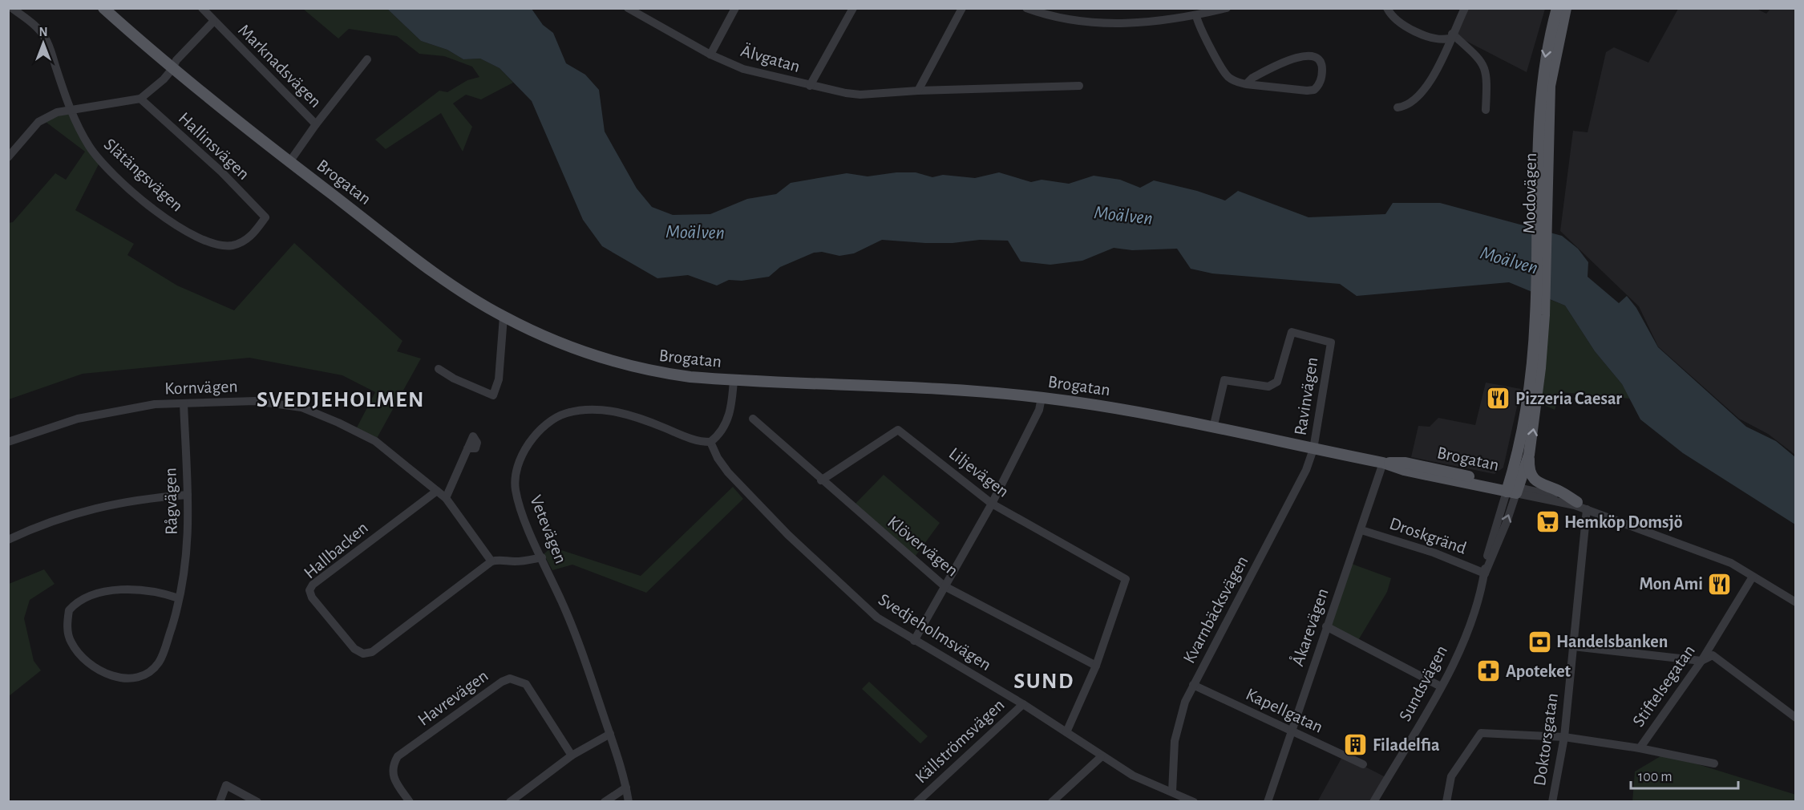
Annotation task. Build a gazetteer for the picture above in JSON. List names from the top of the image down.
{
  "streets": {
    "main road": ["Brogatan", "Modovägen"],
    "street": [
      "Älvgatan",
      "Marknadsvägen",
      "Hallinsvägen",
      "Slätängsvägen",
      "Kornvägen",
      "Ravinvägen",
      "Liljevägen",
      "Rågvägen",
      "Vetevägen",
      "Droskgränd",
      "Klövervägen",
      "Hallbacken",
      "Kvarnbäcksvägen",
      "Åkarevägen",
      "Svedjeholmsvägen",
      "Sundsvägen",
      "Stiftelsegatan",
      "Havrevägen",
      "Kapellgatan",
      "Doktorsgatan",
      "Källströmsvägen"
    ]
  },
  "crossings": [
    ["Marknadsvägen", "Brogatan"],
    ["Hallinsvägen", "Slätängsvägen"],
    ["Brogatan", "Modovägen"],
    ["Brogatan", "Ravinvägen"],
    ["Brogatan", "Kvarnbäcksvägen"],
    ["Brogatan", "Åkarevägen"],
    ["Brogatan", "Sundsvägen"],
    ["Modovägen", "Sundsvägen"],
    ["Kornvägen", "Rågvägen"],
    ["Kornvägen", "Hallbacken"],
    ["Ravinvägen", "Kvarnbäcksvägen"],
    ["Liljevägen", "Klövervägen"],
    ["Vetevägen", "Svedjeholmsvägen"],
    ["Droskgränd", "Åkarevägen"],
    ["Droskgränd", "Sundsvägen"],
    ["Kvarnbäcksvägen", "Svedjeholmsvägen"],
    ["Kvarnbäcksvägen", "Kapellgatan"],
    ["Åkarevägen", "Kapellgatan"],
    ["Svedjeholmsvägen", "Källströmsvägen"]
  ],
  "districts": ["SVEDJEHOLMEN", "SUND"],
  "water": ["Moälven"],
  "places": {
    "restaurant": ["Pizzeria Caesar", "Mon Ami"],
    "supermarket": ["Hemköp Domsjö"],
    "bank": ["Handelsbanken"],
    "pharmacy": ["Apoteket"],
    "building": ["Filadelfia"]
  },
  "scale_bar": "100 m",
  "north": "top"
}
